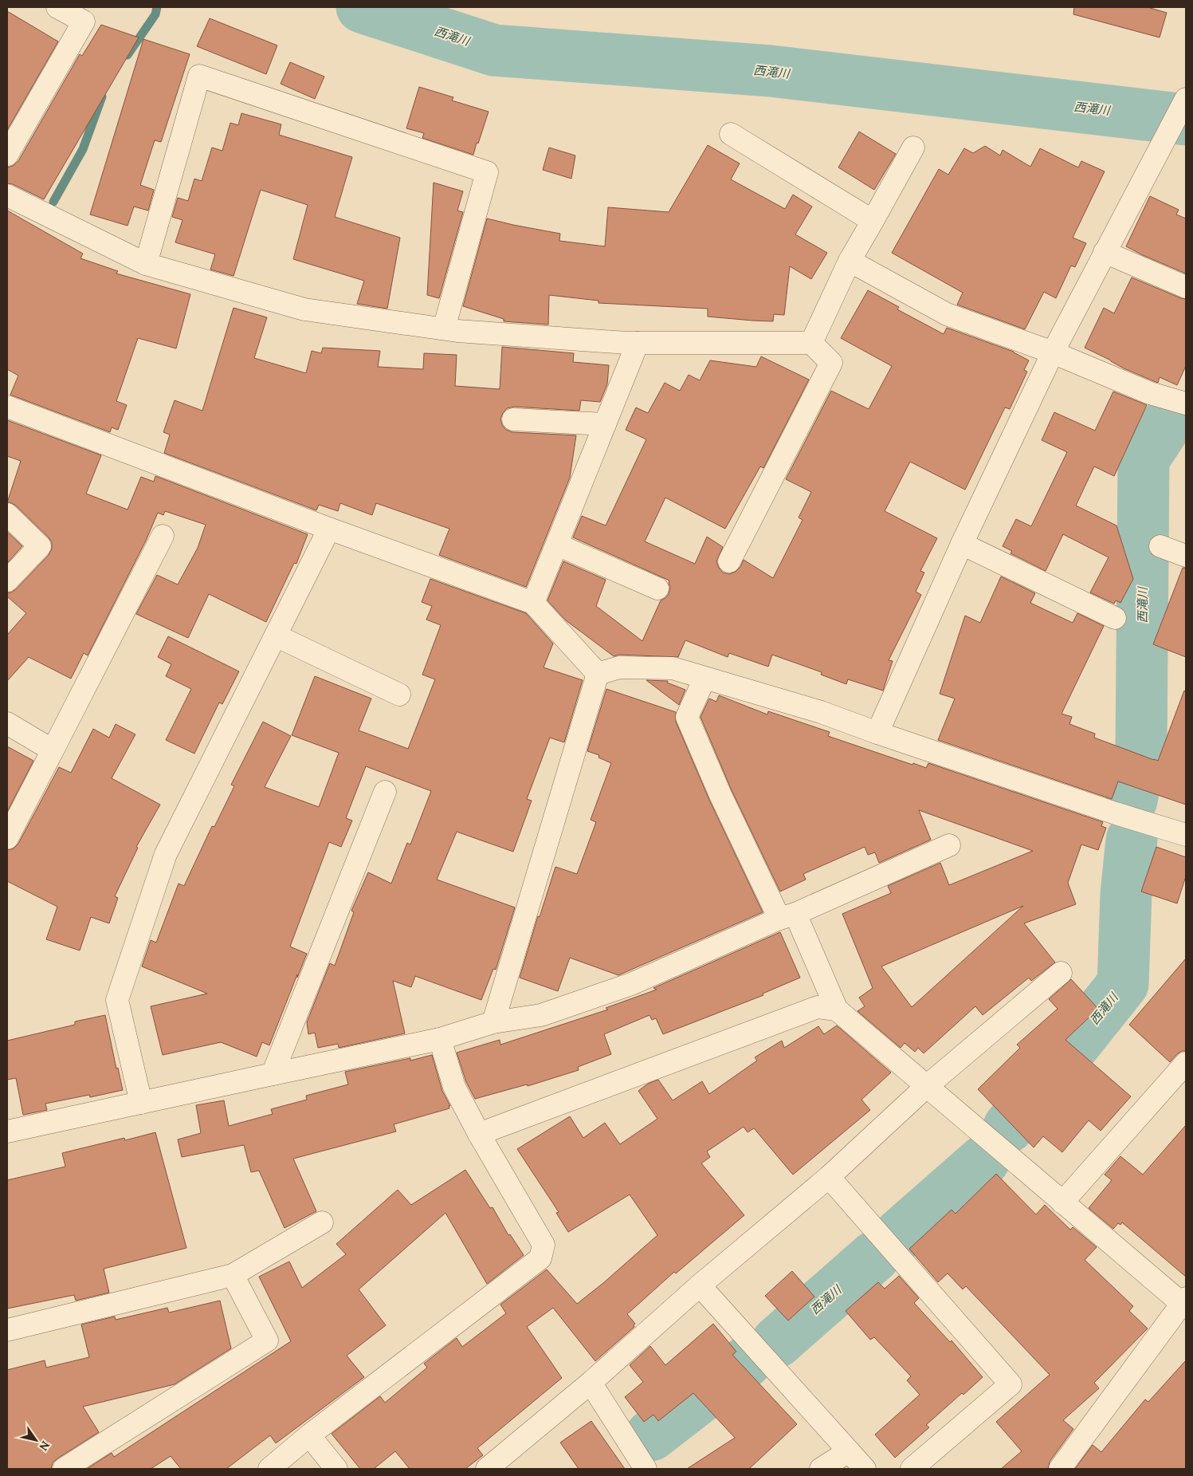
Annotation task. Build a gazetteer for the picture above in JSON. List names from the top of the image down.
{
  "water": ["西滝川"],
  "north": "bottom right"
}
